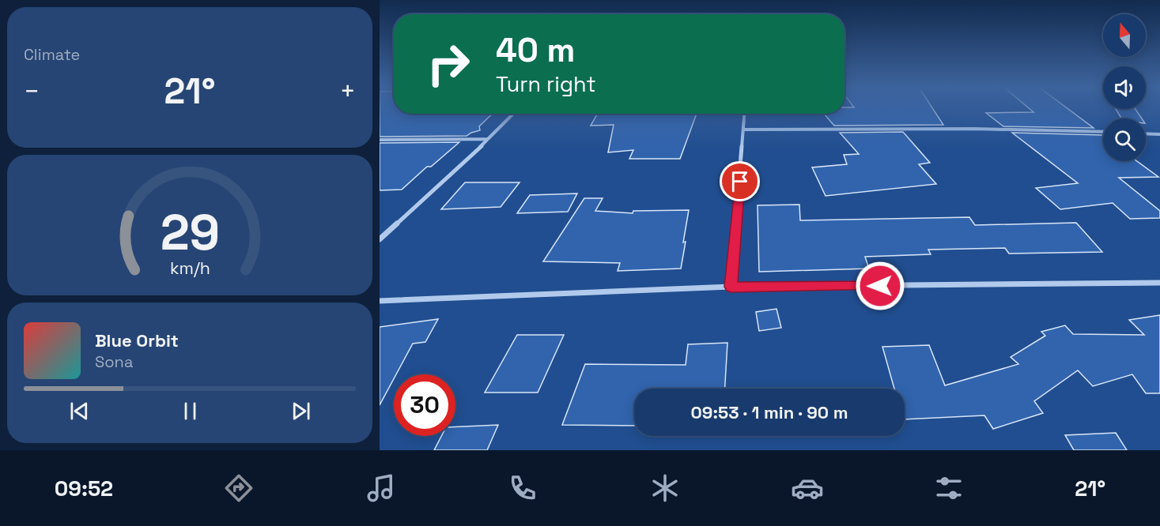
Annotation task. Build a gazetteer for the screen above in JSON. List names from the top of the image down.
{
  "north": "top",
  "page": {
    "tile": "Climate",
    "turn": ["40 m", "Turn right"],
    "heat": ["−", "21°", "+"],
    "song": ["Blue Orbit", "Sona"],
    "limit": "30",
    "trip": "09:53 · 1 min · 90 m",
    "tabs": ["09:52", "21°"],
    "gauge": ["29", "km/h"]
  }
}
